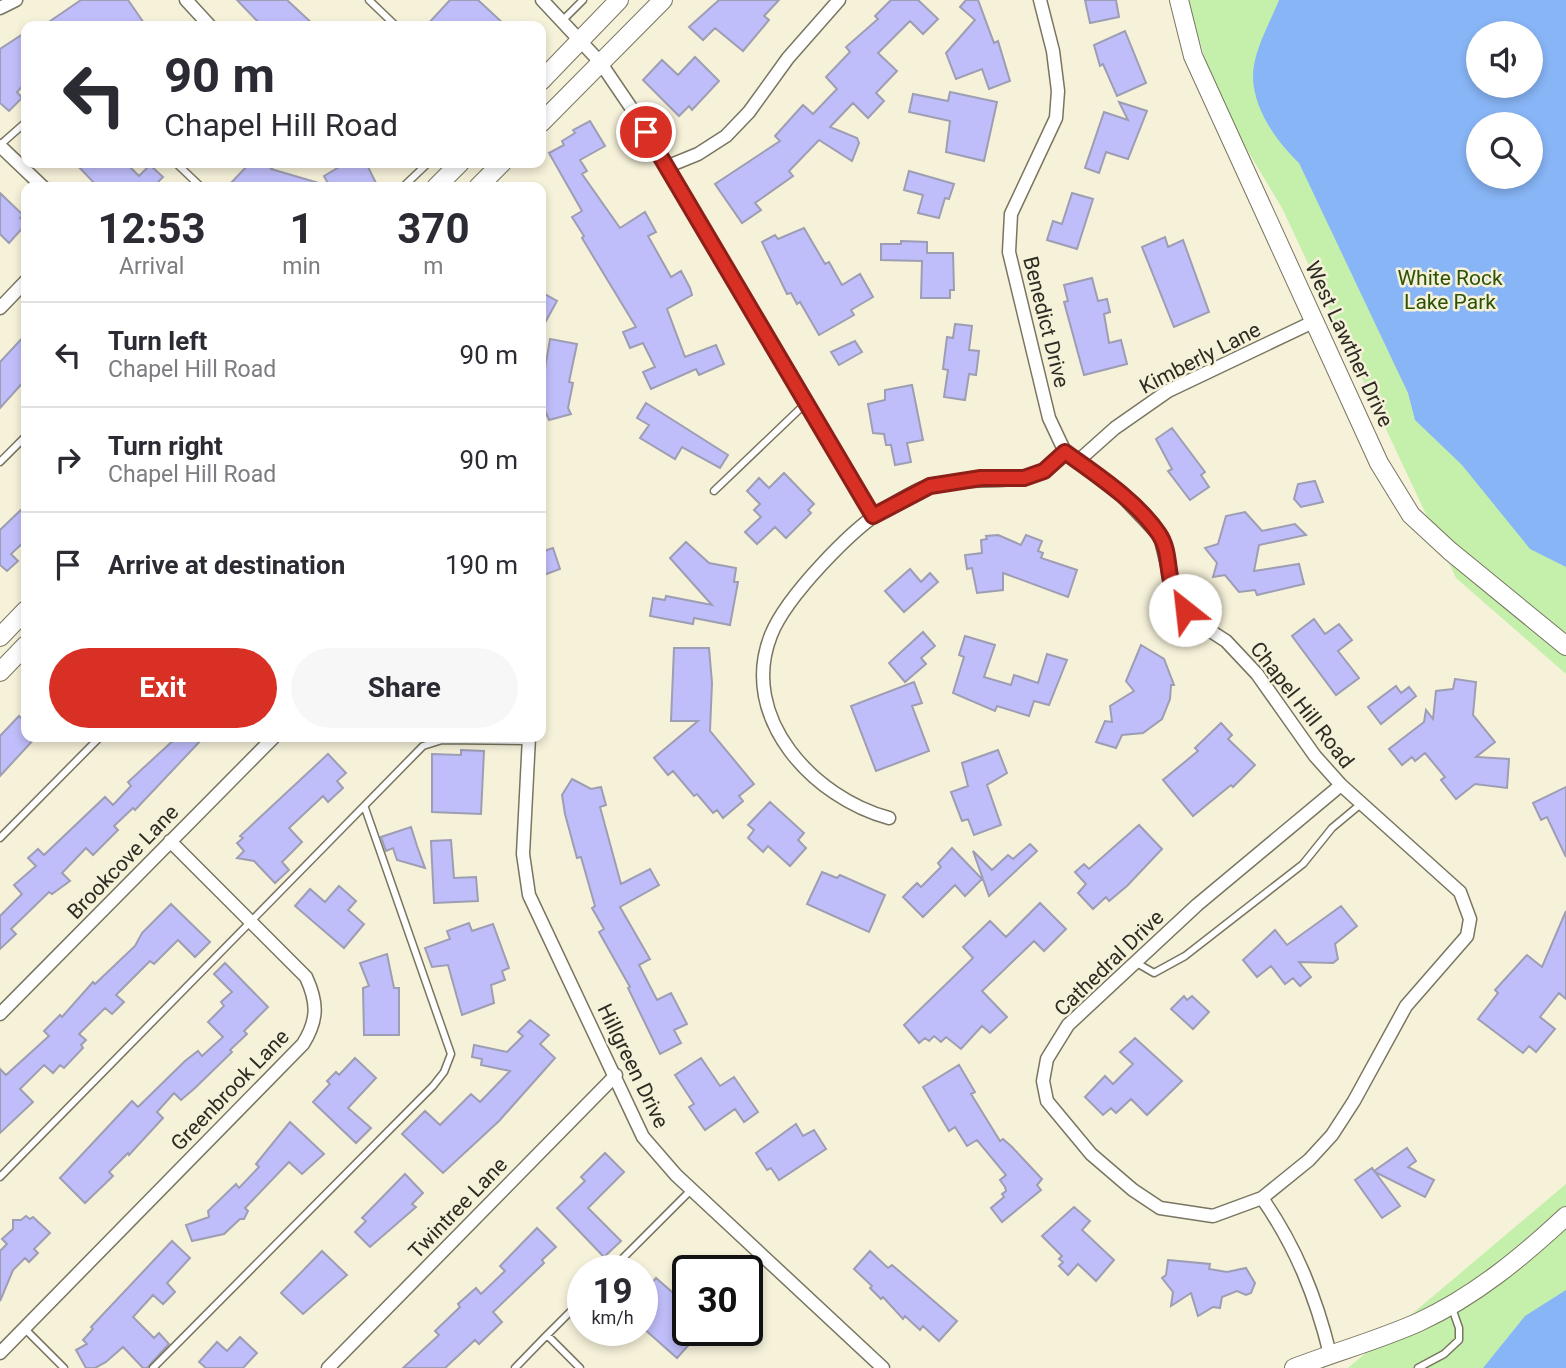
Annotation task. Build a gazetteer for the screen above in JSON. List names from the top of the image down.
{
  "streets": {
    "street": [
      "Benedict Drive",
      "West Lawther Drive",
      "Kimberly Lane",
      "Chapel Hill Road",
      "Brookcove Lane",
      "Cathedral Drive",
      "Hillgreen Drive",
      "Greenbrook Lane",
      "Twintree Lane"
    ]
  },
  "crossings": [
    ["Benedict Drive", "Chapel Hill Road"],
    ["West Lawther Drive", "Kimberly Lane"],
    ["Kimberly Lane", "Chapel Hill Road"],
    ["Chapel Hill Road", "Cathedral Drive"],
    ["Brookcove Lane", "Greenbrook Lane"],
    ["Hillgreen Drive", "Twintree Lane"]
  ],
  "parks": ["White Rock Lake Park"],
  "page": {
    "turn": ["90 m", "Chapel Hill Road"],
    "eta": [
      "12:53",
      "Arrival",
      "1",
      "min",
      "370",
      "m"
    ],
    "list": [
      {
        "name": "Turn left",
        "note": "Chapel Hill Road",
        "value": "90 m"
      },
      {
        "name": "Turn right",
        "note": "Chapel Hill Road",
        "value": "90 m"
      },
      {
        "name": "Arrive at destination",
        "value": "190 m"
      }
    ],
    "buttons": ["Exit", "Share"],
    "speed": "19 km/h",
    "limit": "30"
  }
}
